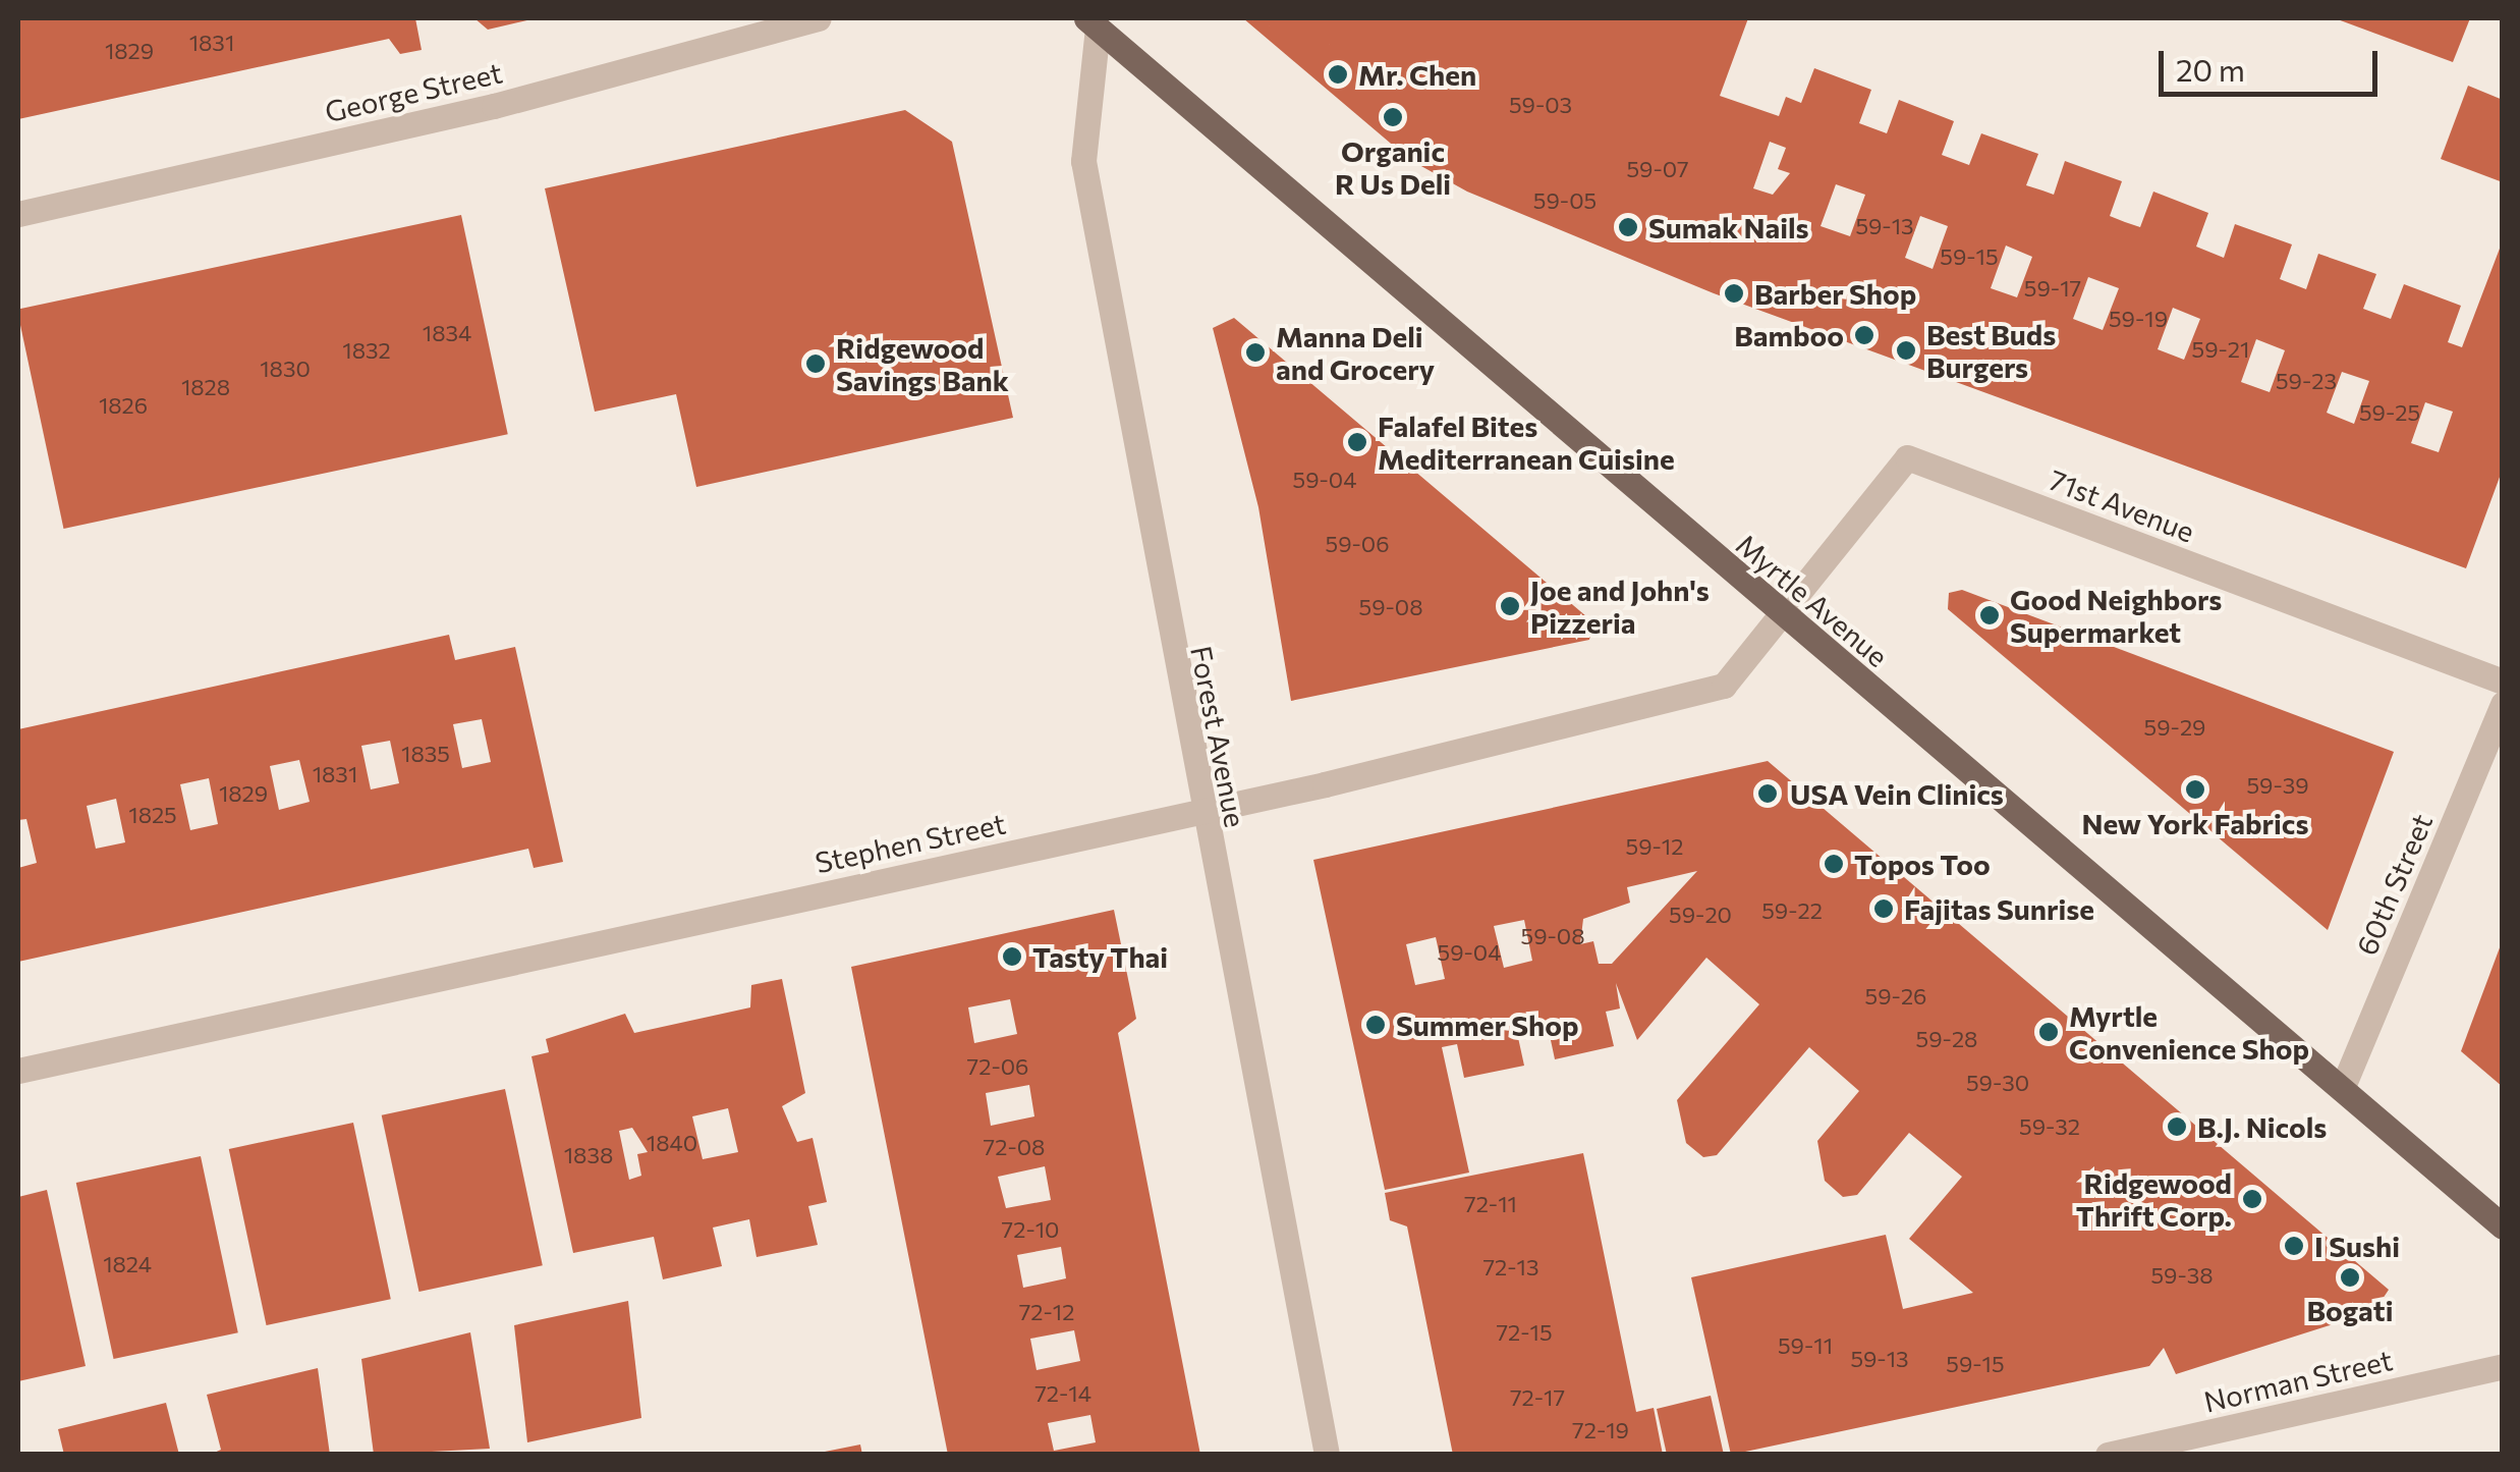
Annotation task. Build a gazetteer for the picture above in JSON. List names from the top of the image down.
{
  "streets": {
    "main road": ["Myrtle Avenue"],
    "street": [
      "George Street",
      "71st Avenue",
      "Forest Avenue",
      "Stephen Street",
      "60th Street",
      "Norman Street"
    ]
  },
  "crossings": [
    ["71st Avenue", "Myrtle Avenue"],
    ["71st Avenue", "Stephen Street"],
    ["Myrtle Avenue", "Forest Avenue"],
    ["Myrtle Avenue", "Stephen Street"],
    ["Myrtle Avenue", "60th Street"],
    ["Forest Avenue", "Stephen Street"]
  ],
  "places": [
    "Mr. Chen",
    "Organic R Us Deli",
    "Sumak Nails",
    "Barber Shop",
    "Bamboo",
    "Best Buds Burgers",
    "Manna Deli and Grocery",
    "Ridgewood Savings Bank",
    "Falafel Bites Mediterranean Cuisine",
    "Joe and John's Pizzeria",
    "Good Neighbors Supermarket",
    "New York Fabrics",
    "USA Vein Clinics",
    "Topos Too",
    "Fajitas Sunrise",
    "Tasty Thai",
    "Summer Shop",
    "Myrtle Convenience Shop",
    "B.J. Nicols",
    "Ridgewood Thrift Corp.",
    "I Sushi",
    "Bogati"
  ],
  "house_numbers": [
    "1831",
    "1829",
    "59-03",
    "59-07",
    "59-05",
    "59-13",
    "59-15",
    "59-17",
    "59-19",
    "1834",
    "59-21",
    "1832",
    "1830",
    "59-23",
    "1828",
    "1826",
    "59-25",
    "59-04",
    "59-06",
    "59-08",
    "59-29",
    "1835",
    "1831",
    "59-39",
    "1829",
    "1825",
    "59-12",
    "59-22",
    "59-20",
    "59-08",
    "59-04",
    "59-26",
    "59-28",
    "72-06",
    "59-30",
    "59-32",
    "1840",
    "72-08",
    "1838",
    "72-11",
    "72-10",
    "1824",
    "72-13",
    "59-38",
    "72-12",
    "72-15",
    "59-11",
    "59-13",
    "59-15",
    "72-14",
    "72-17",
    "72-19"
  ],
  "scale_bar": "20 m"
}
